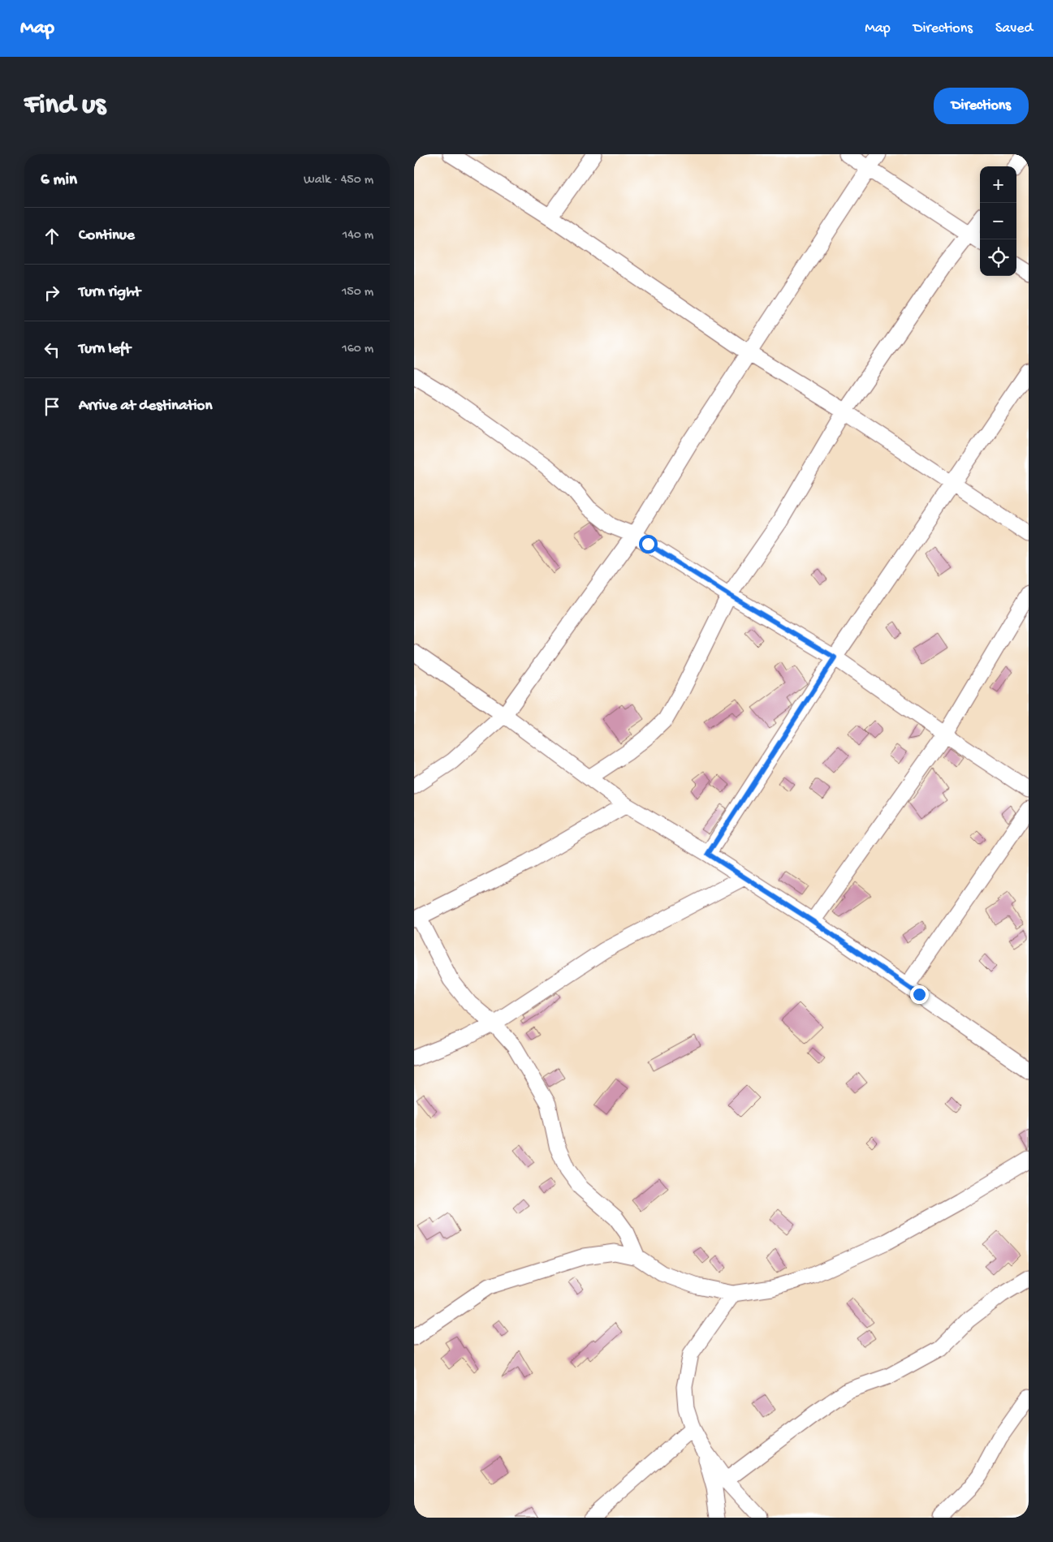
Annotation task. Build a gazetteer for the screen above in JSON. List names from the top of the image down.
{
  "page": {
    "header": "Map",
    "nav": ["Map", "Directions", "Saved"],
    "buttons": "Directions",
    "title": "Find us",
    "heading": ["6 min", "Walk · 450 m"],
    "map_buttons": ["+", "−"],
    "list": [
      ["Continue", "140 m"],
      ["Turn right", "150 m"],
      ["Turn left", "160 m"],
      "Arrive at destination"
    ]
  }
}
